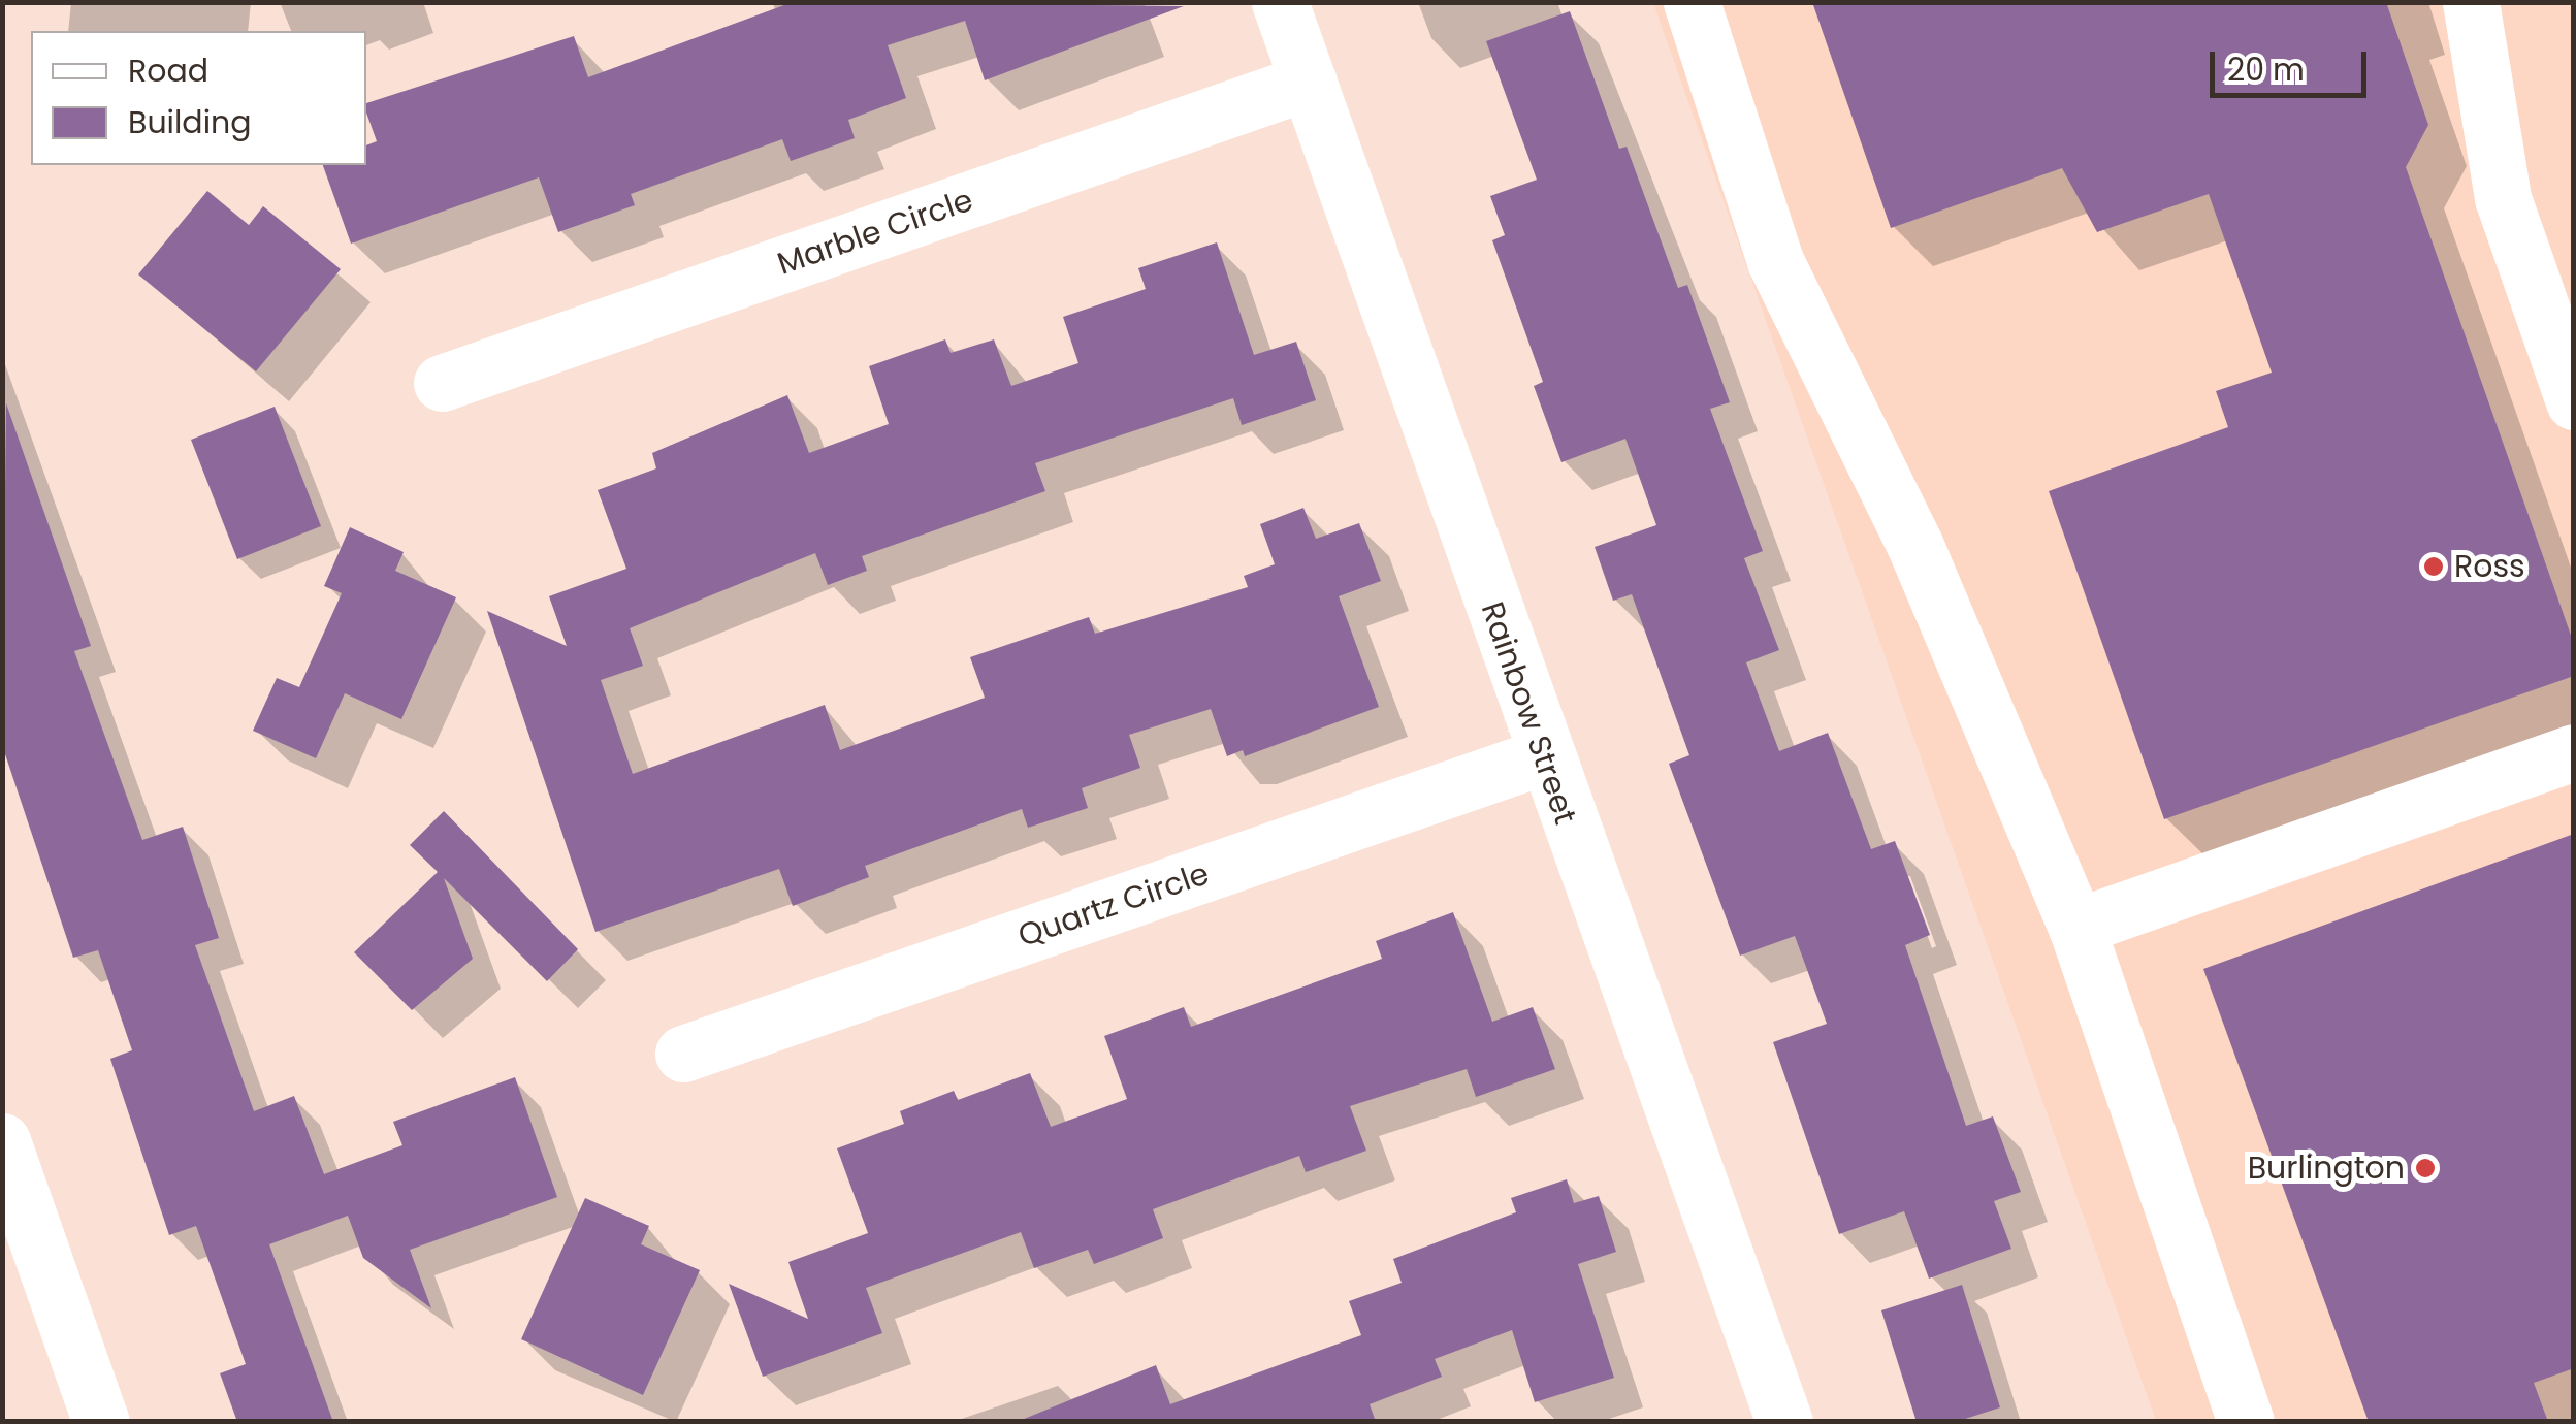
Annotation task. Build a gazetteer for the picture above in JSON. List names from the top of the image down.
{
  "streets": {
    "street": ["Marble Circle", "Rainbow Street", "Quartz Circle"]
  },
  "crossings": [
    ["Marble Circle", "Rainbow Street"],
    ["Rainbow Street", "Quartz Circle"]
  ],
  "places": ["Ross", "Burlington"],
  "legend": ["Road", "Building"],
  "scale_bar": "20 m"
}
